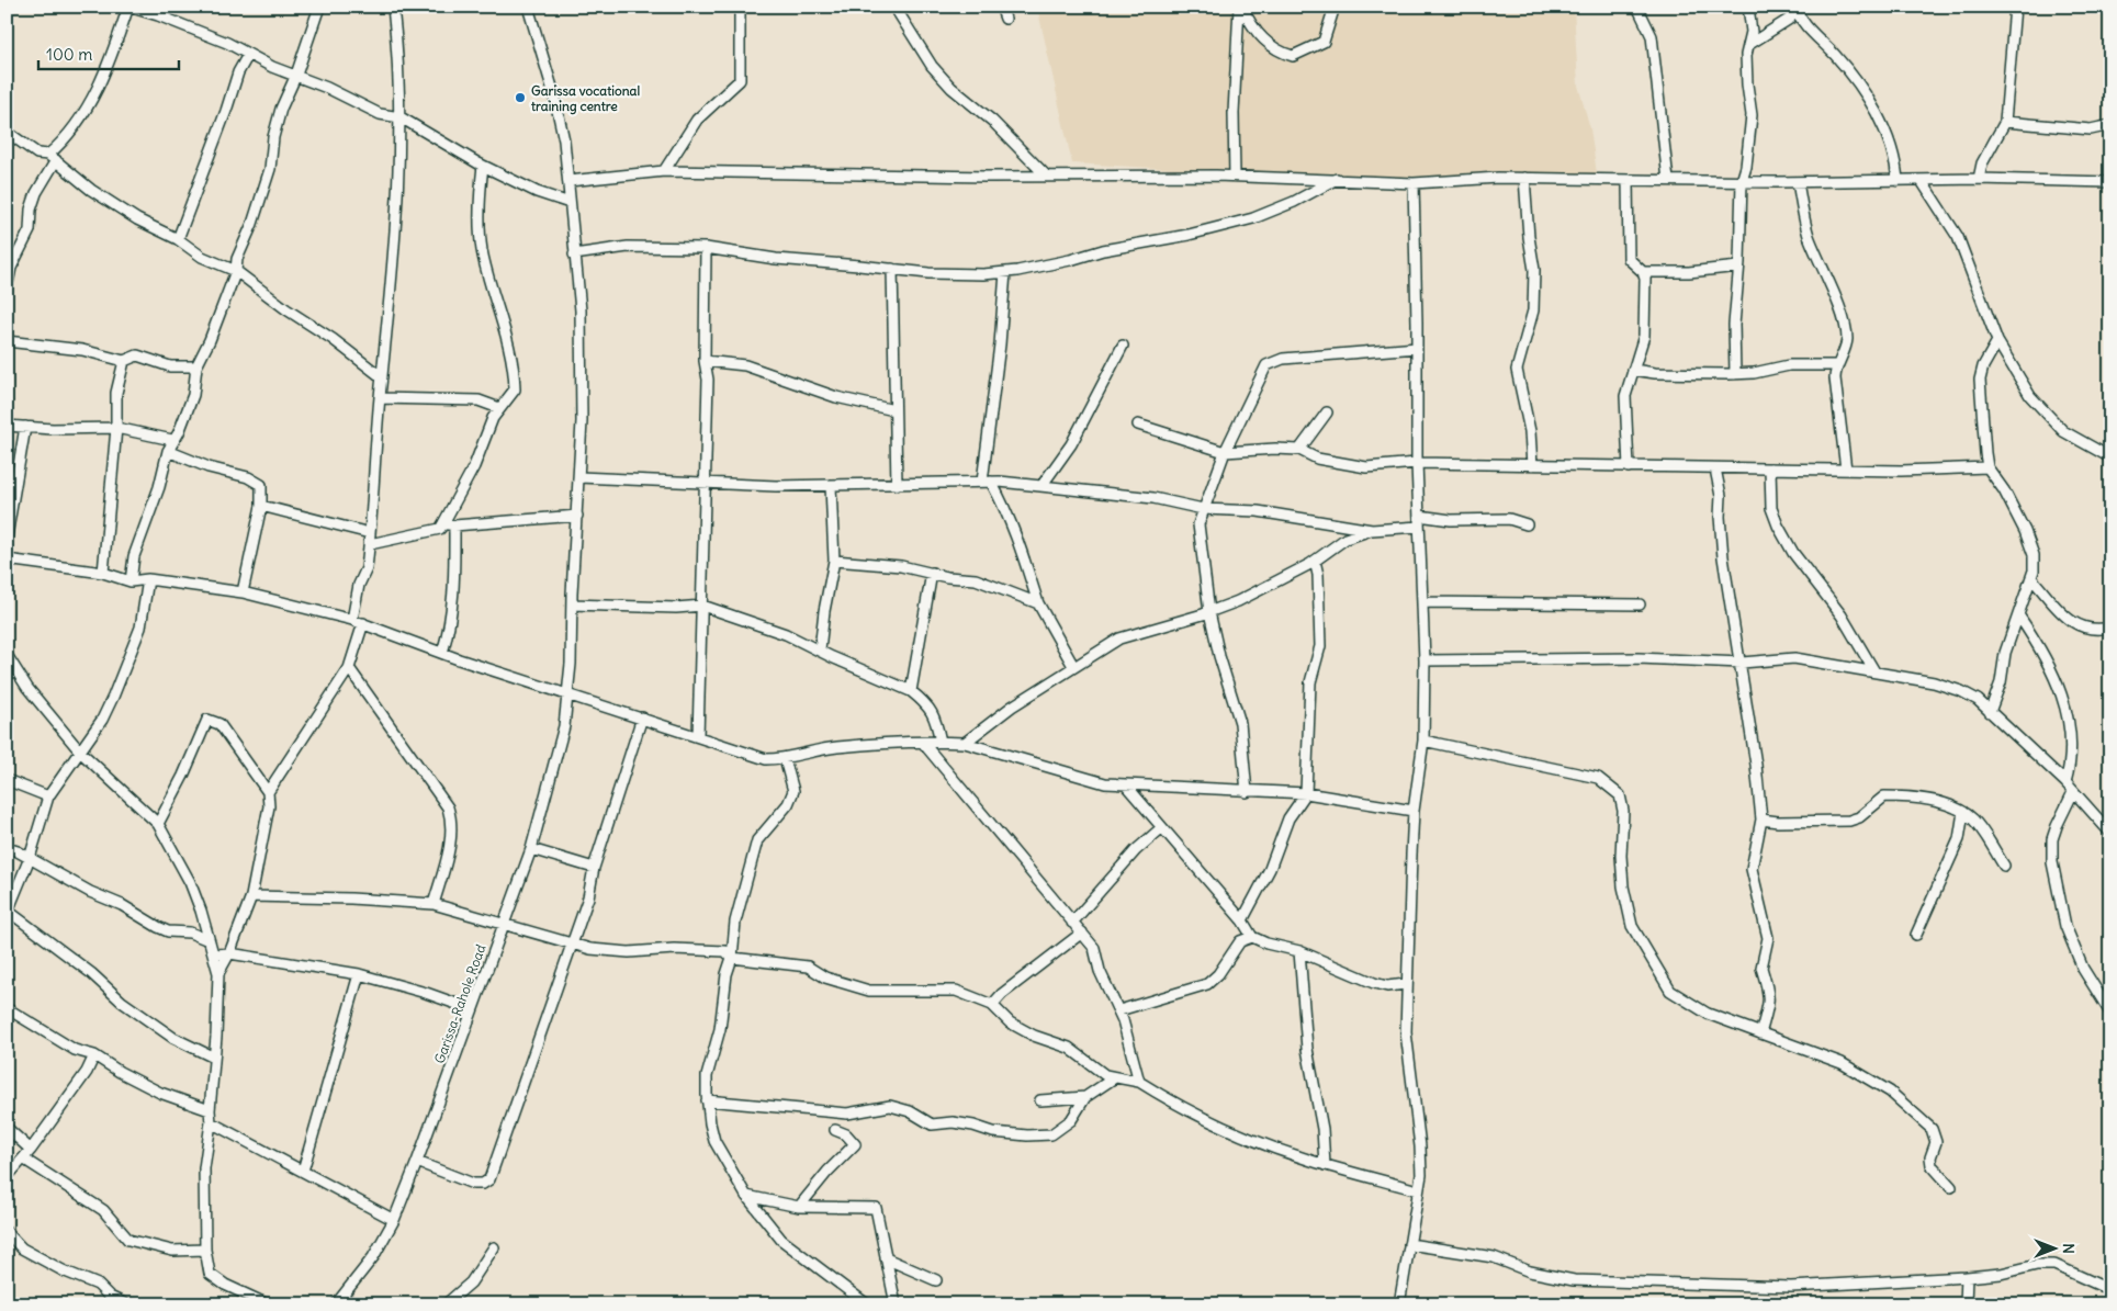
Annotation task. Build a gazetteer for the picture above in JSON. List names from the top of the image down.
{
  "streets": {
    "street": ["Garissa-Rahole Road"]
  },
  "places": ["Garissa vocational training centre"],
  "scale_bar": "100 m",
  "north": "right"
}
